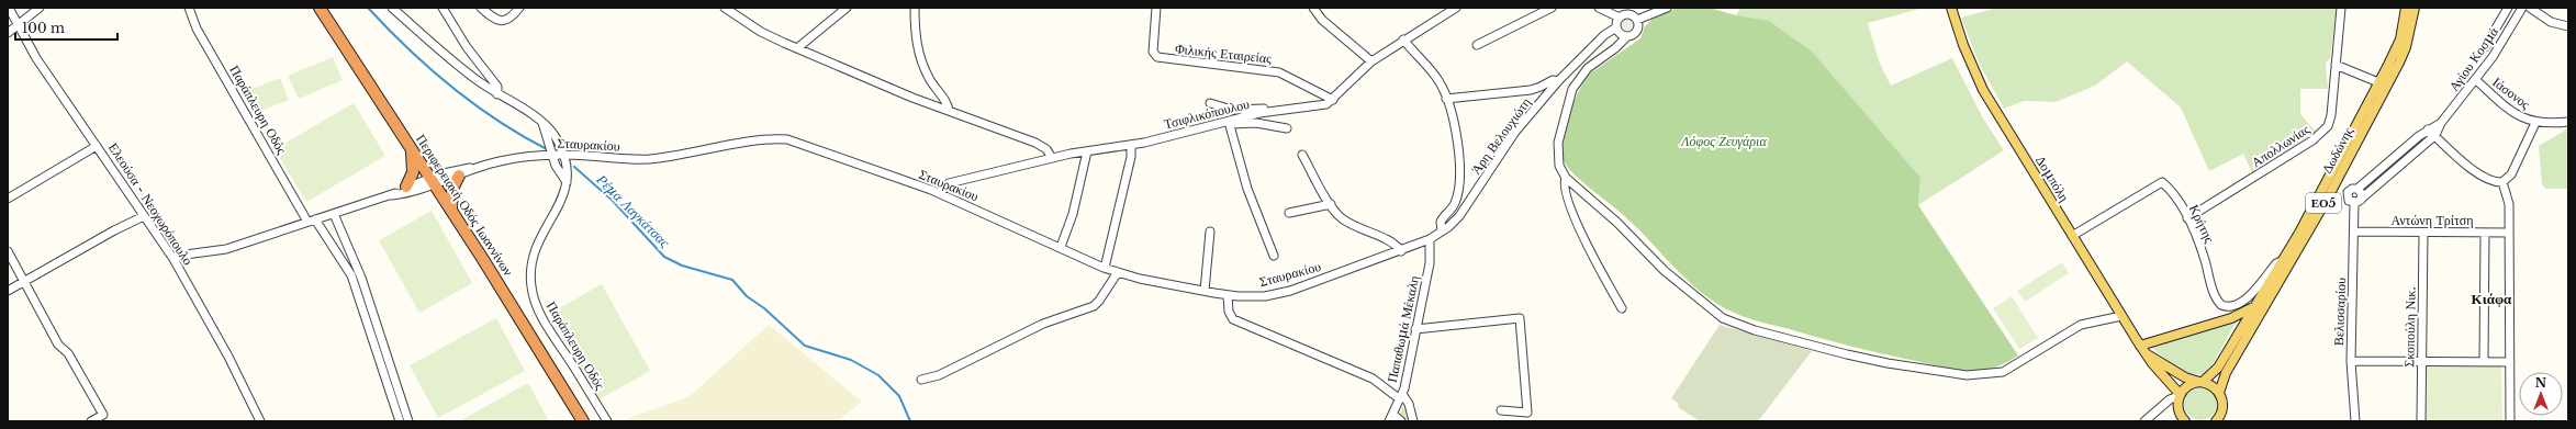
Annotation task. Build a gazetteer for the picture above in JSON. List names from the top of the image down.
{
  "streets": {
    "highway": ["Περιφερειακή Οδός Ιωαννίνων"],
    "main road": ["Δωδώνης", "Δομπόλη", "ΕΟ5"],
    "street": [
      "Φιλικής Εταιρείας",
      "Αγίου Κοσμά",
      "Ιάσονος",
      "Παράπλευρη Οδός",
      "Τσιφλικόπουλου",
      "Άρη Βελουχιώτη",
      "Σταυρακίου",
      "Απολλωνίας",
      "Ελεούσα - Νεοχωρόπουλο",
      "Αντώνη Τρίτση",
      "Κρήτης",
      "Βελισσαρίου",
      "Σκοπούλη Νικ.",
      "Παπαθωμά Μέκαλη"
    ]
  },
  "crossings": [
    ["Φιλικής Εταιρείας", "Τσιφλικόπουλου"],
    ["Αγίου Κοσμά", "Ιάσονος"],
    ["Αγίου Κοσμά", "Βελισσαρίου"],
    ["Παράπλευρη Οδός", "Σταυρακίου"],
    ["Τσιφλικόπουλου", "Σταυρακίου"],
    ["Άρη Βελουχιώτη", "Σταυρακίου"],
    ["Άρη Βελουχιώτη", "Παπαθωμά Μέκαλη"],
    ["Απολλωνίας", "Κρήτης"],
    ["Δωδώνης", "Δομπόλη"],
    ["Δωδώνης", "Κρήτης"],
    ["Δομπόλη", "Κρήτης"],
    ["Αντώνη Τρίτση", "Βελισσαρίου"],
    ["Αντώνη Τρίτση", "Σκοπούλη Νικ."]
  ],
  "districts": ["Κιάφα"],
  "water": ["Ρέμα Λαγκάτσας"],
  "parks": ["Λόφος Ζευγάρια"],
  "scale_bar": "100 m",
  "north": "top"
}
